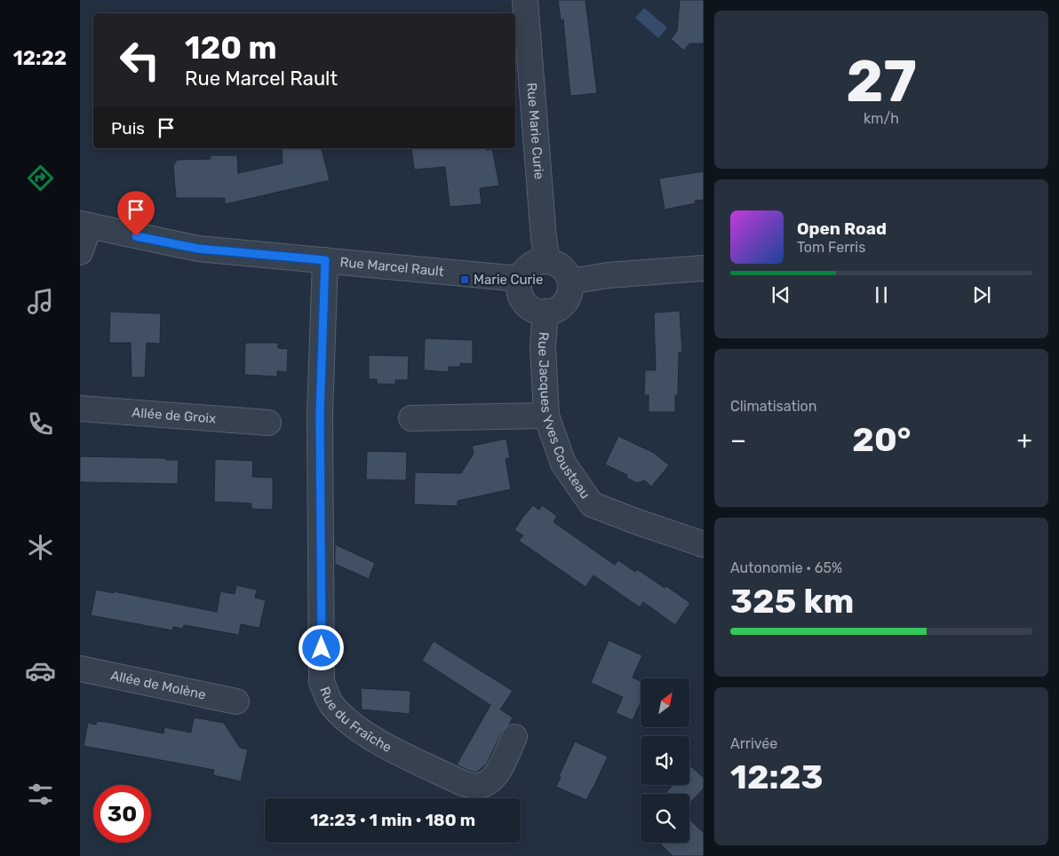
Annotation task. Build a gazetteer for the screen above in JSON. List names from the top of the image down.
{
  "streets": {
    "street": [
      "Rue Marie Curie",
      "Rue Marcel Rault",
      "Rue Jacques Yves Cousteau",
      "Allée de Groix",
      "Allée de Molène",
      "Rue du Fraîche"
    ]
  },
  "crossings": [
    ["Rue Marie Curie", "Rue Marcel Rault"],
    ["Rue Marie Curie", "Rue Jacques Yves Cousteau"],
    ["Rue Marcel Rault", "Rue Jacques Yves Cousteau"],
    ["Rue Marcel Rault", "Rue du Fraîche"]
  ],
  "places": {
    "transit": ["Marie Curie"]
  },
  "north": "top right",
  "page": {
    "tabs": "12:22",
    "tile": [
      ["27", "km/h"],
      "Climatisation",
      ["Autonomie · 65%", "325 km"],
      ["Arrivée", "12:23"]
    ],
    "turn": ["120 m", "Rue Marcel Rault"],
    "then": "Puis",
    "song": ["Open Road", "Tom Ferris"],
    "heat": ["−", "20°", "+"],
    "limit": "30",
    "trip": "12:23 · 1 min · 180 m"
  }
}
